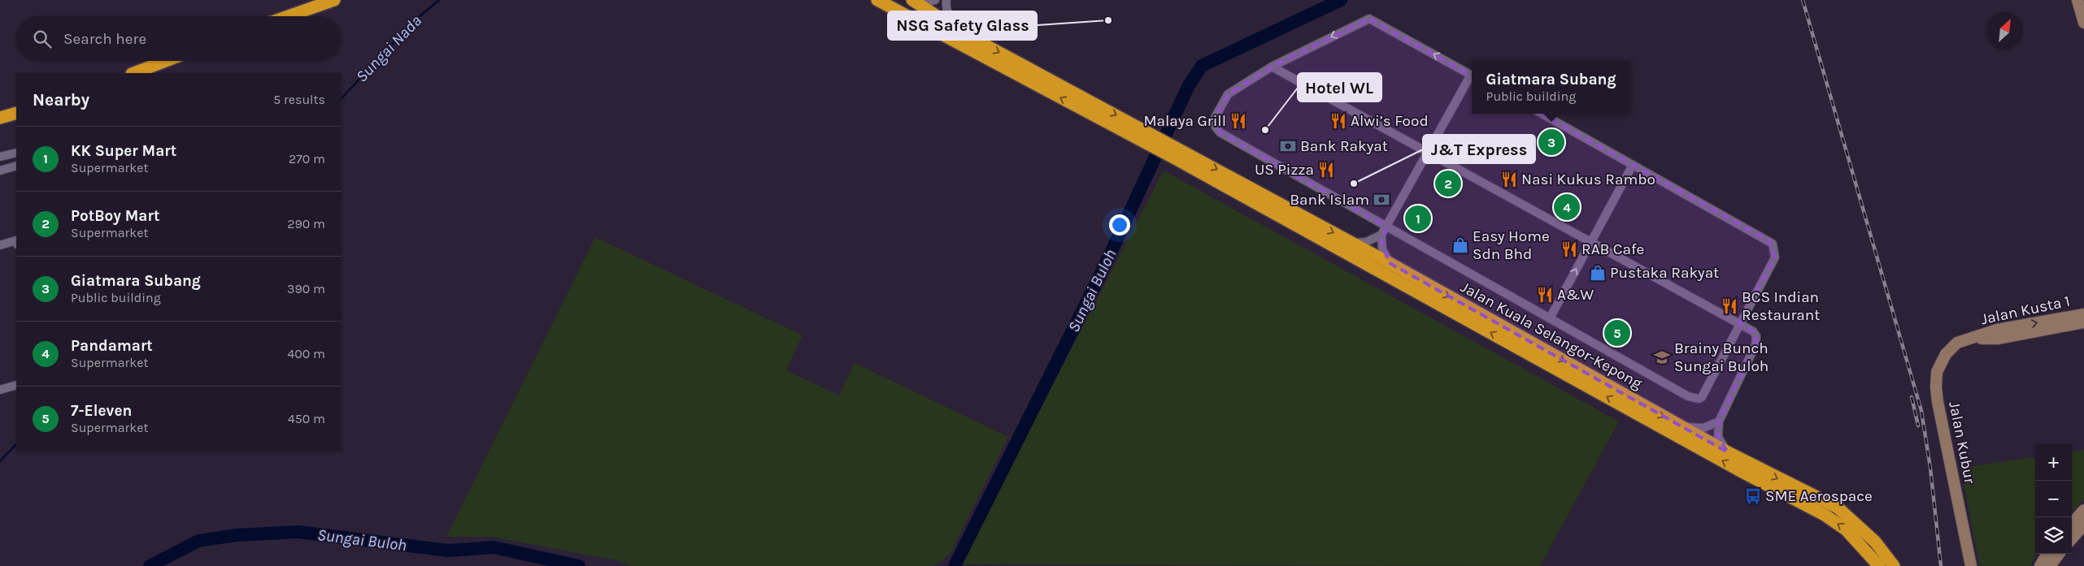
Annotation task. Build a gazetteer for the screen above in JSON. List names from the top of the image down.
{
  "streets": {
    "highway": ["Jalan Kuala Selangor-Kepong"],
    "street": ["Jalan Kusta 1", "Jalan Kubur"]
  },
  "crossings": [
    ["Jalan Kusta 1", "Jalan Kubur"]
  ],
  "water": ["Sungai Nada", "Sungai Buloh"],
  "places": {
    "other": ["NSG Safety Glass", "Hotel WL", "J&T Express"],
    "restaurant": [
      "Malaya Grill",
      "Alwi’s Food",
      "US Pizza",
      "Nasi Kukus Rambo",
      "RAB Cafe",
      "A&W",
      "BCS Indian Restaurant"
    ],
    "bank": ["Bank Rakyat", "Bank Islam"],
    "shop": ["Easy Home Sdn Bhd", "Pustaka Rakyat"],
    "school or university": ["Brainy Bunch Sungai Buloh"],
    "bus stop": ["SME Aerospace"]
  },
  "north": "top right",
  "page": {
    "search": "Search here",
    "popup": ["Giatmara Subang", "Public building"],
    "heading": ["Nearby", "5 results"],
    "list": [
      {
        "mark": "1",
        "name": "KK Super Mart",
        "note": "Supermarket",
        "value": "270 m"
      },
      {
        "mark": "2",
        "name": "PotBoy Mart",
        "note": "Supermarket",
        "value": "290 m"
      },
      {
        "mark": "3",
        "name": "Giatmara Subang",
        "note": "Public building",
        "value": "390 m"
      },
      {
        "mark": "4",
        "name": "Pandamart",
        "note": "Supermarket",
        "value": "400 m"
      },
      {
        "mark": "5",
        "name": "7-Eleven",
        "note": "Supermarket",
        "value": "450 m"
      }
    ],
    "pins": [
      "3",
      "2",
      "4",
      "1",
      "5"
    ],
    "map_buttons": ["+", "−"]
  }
}
